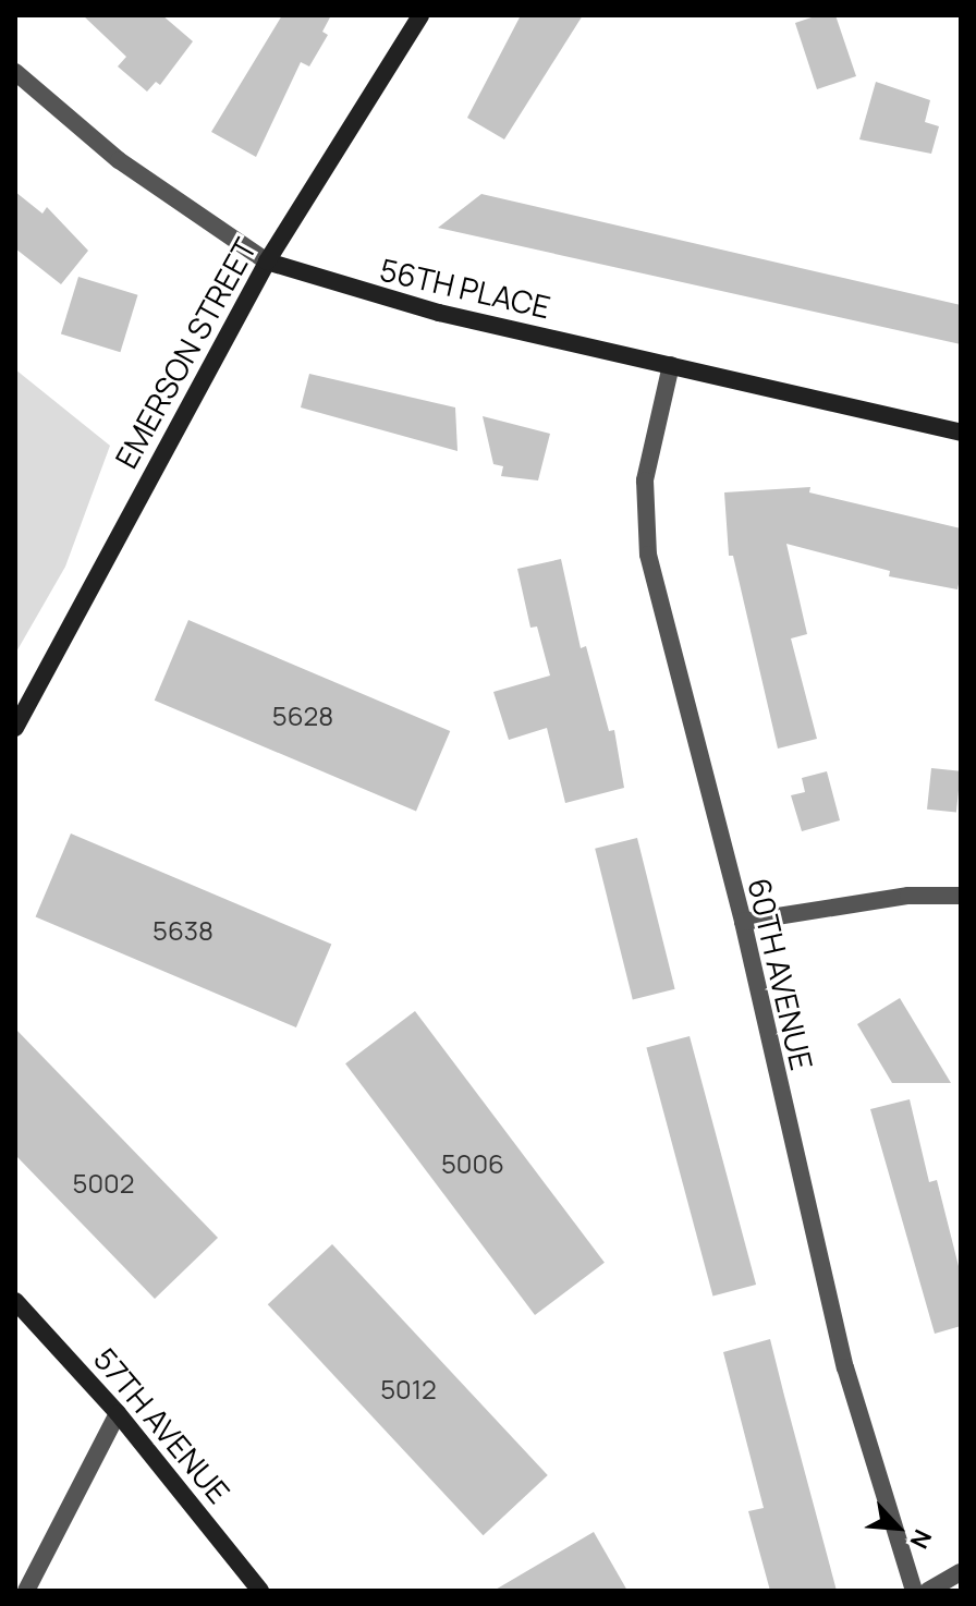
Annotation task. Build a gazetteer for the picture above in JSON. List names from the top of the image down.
{
  "streets": {
    "street": [
      "56TH PLACE",
      "EMERSON STREET",
      "60TH AVENUE",
      "57TH AVENUE"
    ]
  },
  "crossings": [
    ["56TH PLACE", "EMERSON STREET"],
    ["56TH PLACE", "60TH AVENUE"]
  ],
  "house_numbers": [
    "5628",
    "5638",
    "5006",
    "5002",
    "5012"
  ],
  "north": "bottom right"
}
